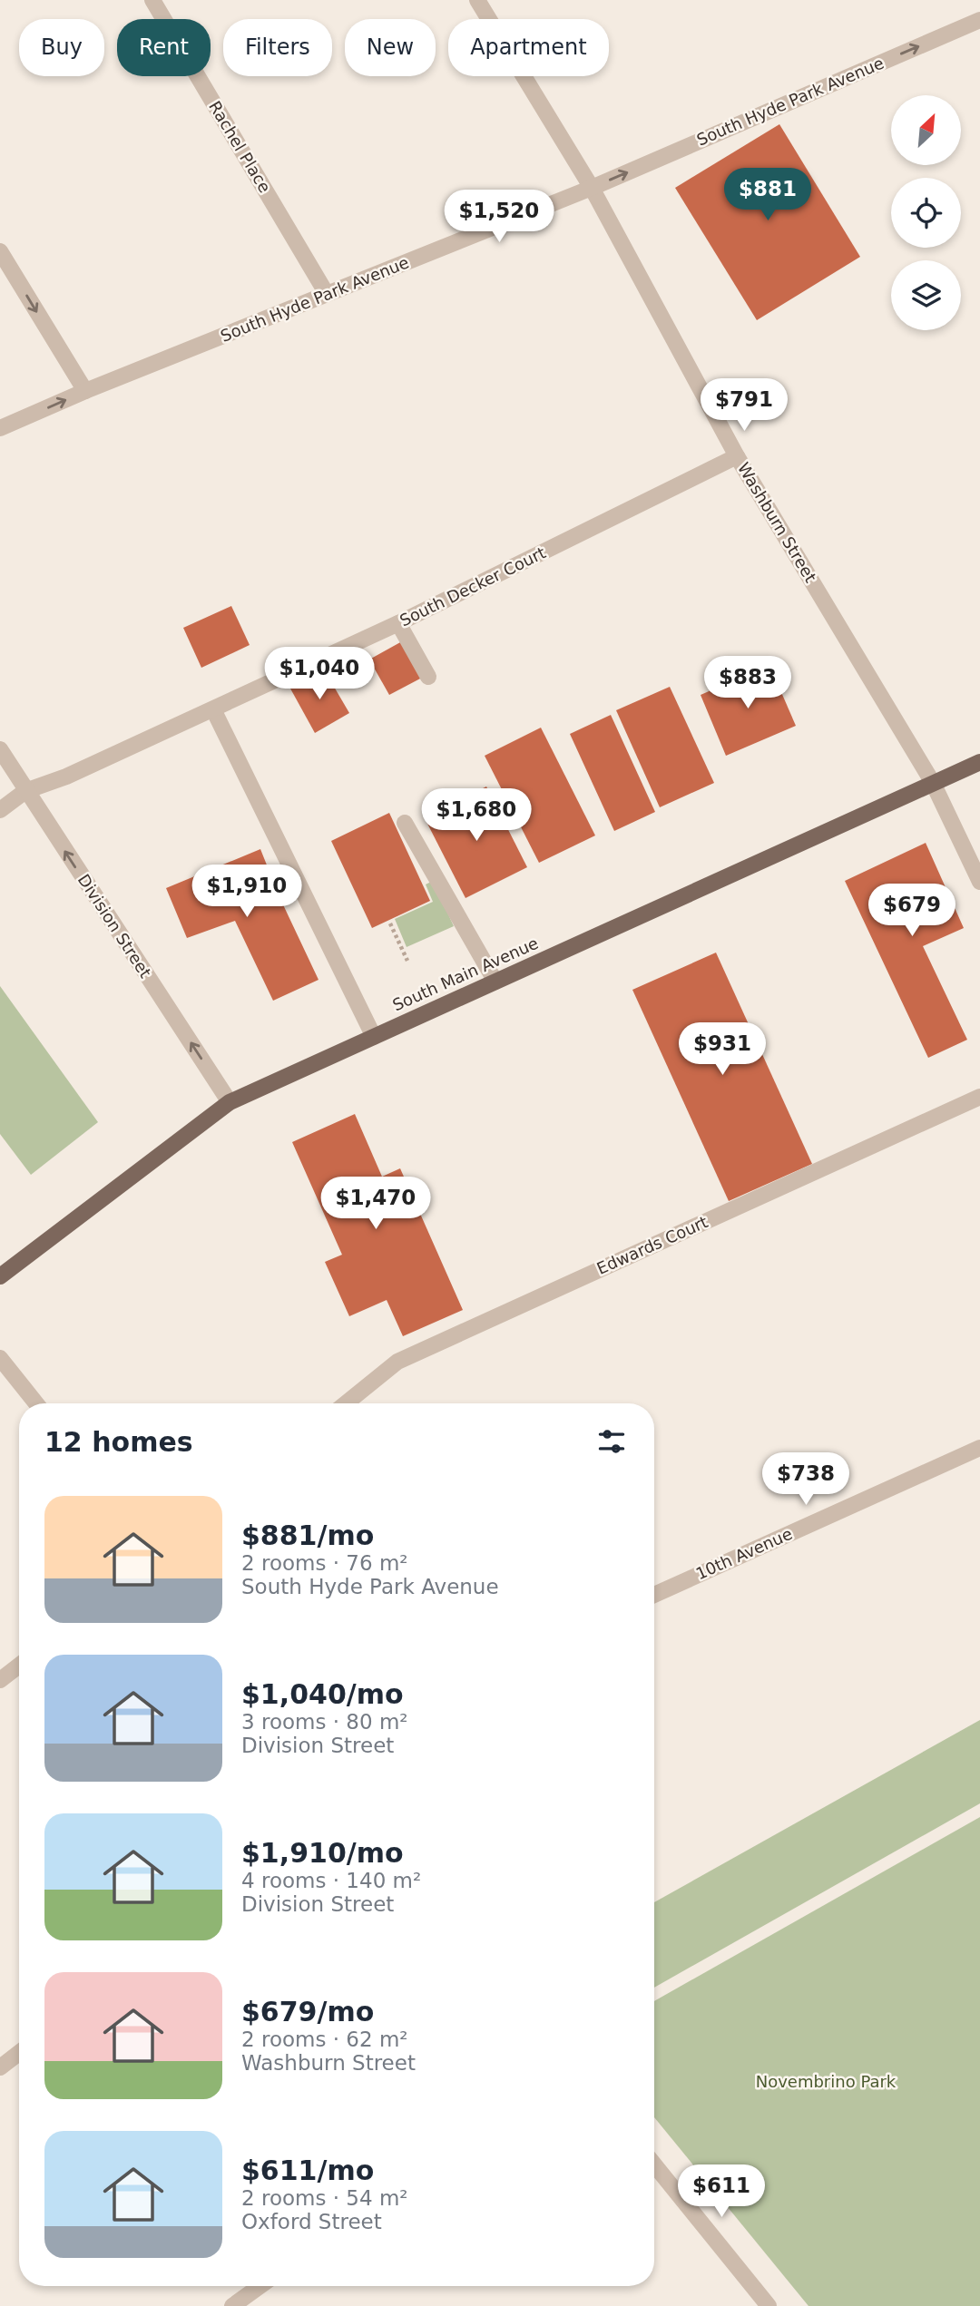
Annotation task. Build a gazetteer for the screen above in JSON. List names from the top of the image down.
{
  "streets": {
    "main road": ["South Main Avenue"],
    "street": [
      "South Hyde Park Avenue",
      "Rachel Place",
      "Washburn Street",
      "South Decker Court",
      "Division Street",
      "Edwards Court",
      "10th Avenue"
    ]
  },
  "crossings": [
    ["South Hyde Park Avenue", "Rachel Place"],
    ["South Hyde Park Avenue", "Washburn Street"],
    ["Washburn Street", "South Decker Court"],
    ["Washburn Street", "South Main Avenue"],
    ["South Decker Court", "Division Street"],
    ["Division Street", "South Main Avenue"]
  ],
  "one_way": ["South Hyde Park Avenue", "Division Street"],
  "parks": ["Novembrino Park"],
  "north": "top right",
  "page": {
    "chip": [
      "Buy",
      "Rent",
      "Filters",
      "New",
      "Apartment"
    ],
    "price": [
      "$881",
      "$1,520",
      "$791",
      "$1,040",
      "$883",
      "$1,680",
      "$1,910",
      "$679",
      "$931",
      "$1,470",
      "$738",
      "$611"
    ],
    "heading": "12 homes",
    "list": [
      {
        "name": "$881/mo",
        "note": "2 rooms · 76 m² · South Hyde Park Avenue"
      },
      {
        "name": "$1,040/mo",
        "note": "3 rooms · 80 m² · Division Street"
      },
      {
        "name": "$1,910/mo",
        "note": "4 rooms · 140 m² · Division Street"
      },
      {
        "name": "$679/mo",
        "note": "2 rooms · 62 m² · Washburn Street"
      },
      {
        "name": "$611/mo",
        "note": "2 rooms · 54 m² · Oxford Street"
      }
    ]
  }
}
